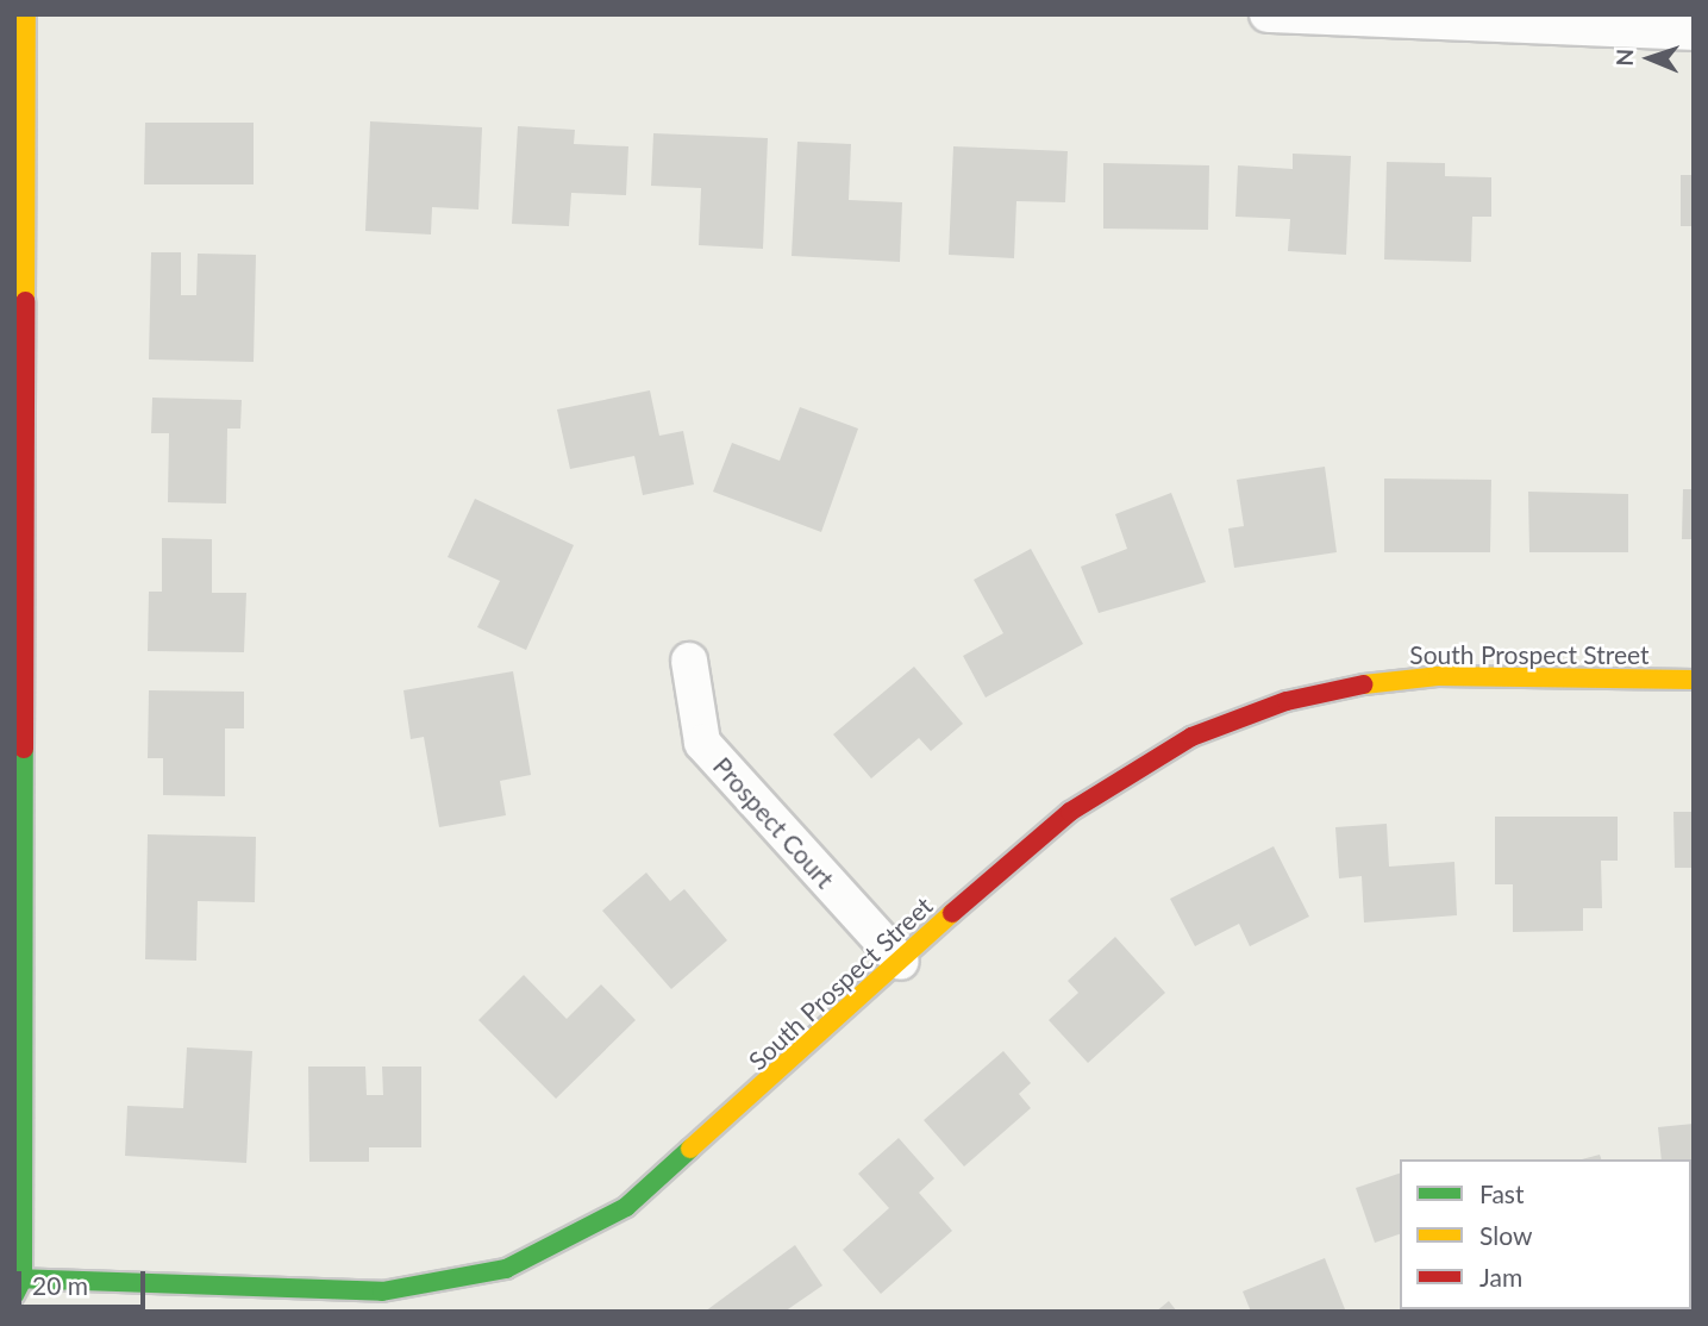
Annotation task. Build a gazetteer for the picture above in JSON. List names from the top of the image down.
{
  "streets": {
    "street": ["South Prospect Street", "Prospect Court"]
  },
  "crossings": [
    ["South Prospect Street", "Prospect Court"]
  ],
  "legend": ["Fast", "Slow", "Jam"],
  "scale_bar": "20 m",
  "north": "left"
}
